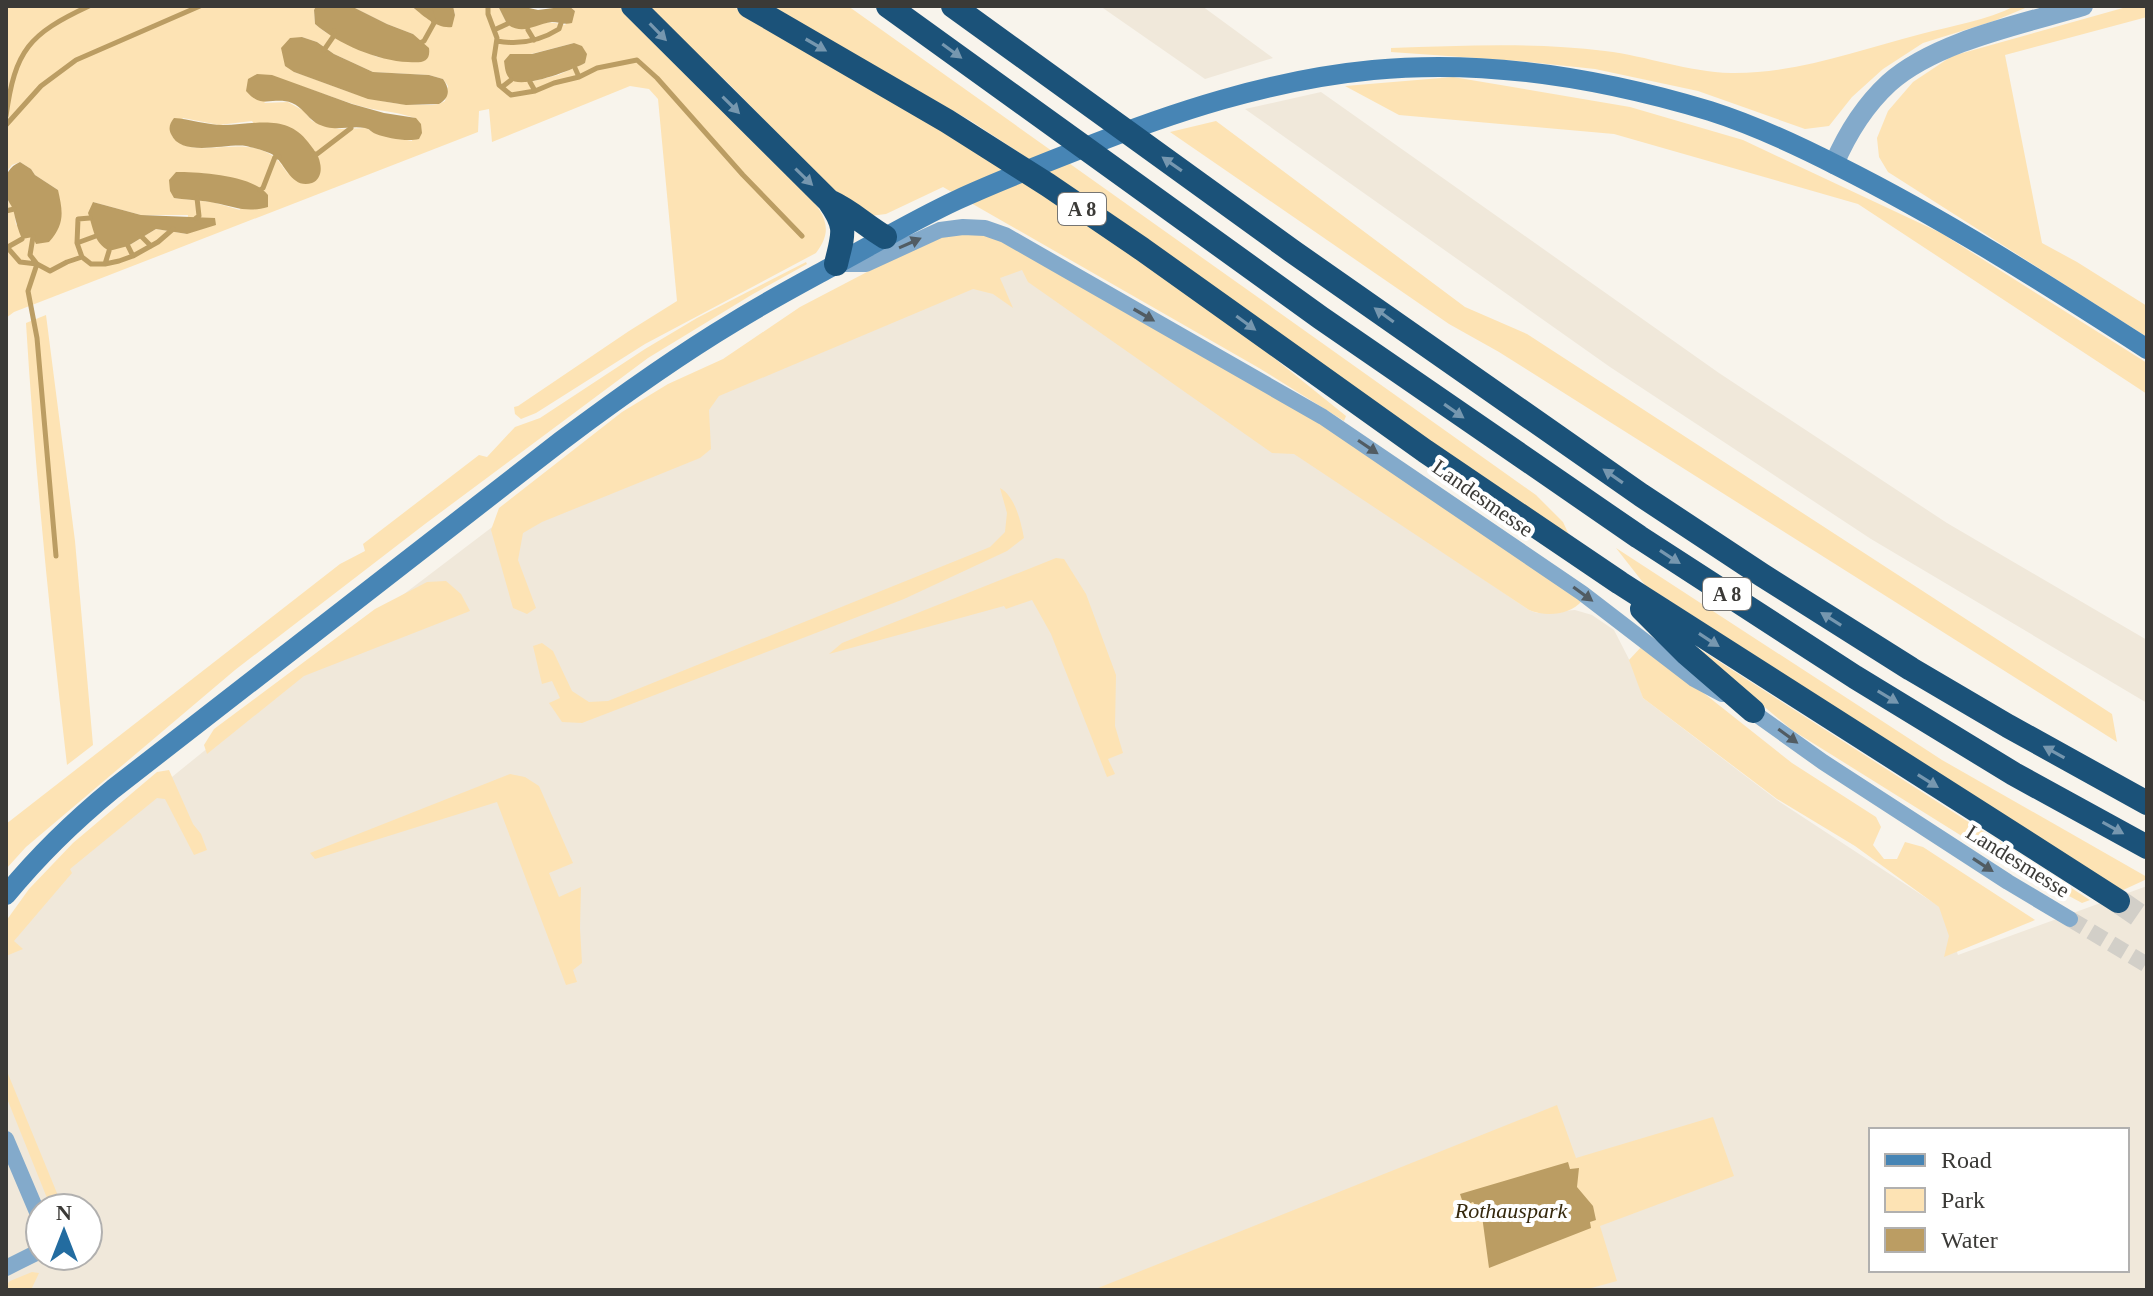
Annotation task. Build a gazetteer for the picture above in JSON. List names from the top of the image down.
{
  "streets": {
    "highway": ["A 8"],
    "street": ["Landesmesse"]
  },
  "one_way": ["Landesmesse"],
  "parks": ["Rothauspark"],
  "legend": ["Road", "Park", "Water"],
  "north": "top"
}
